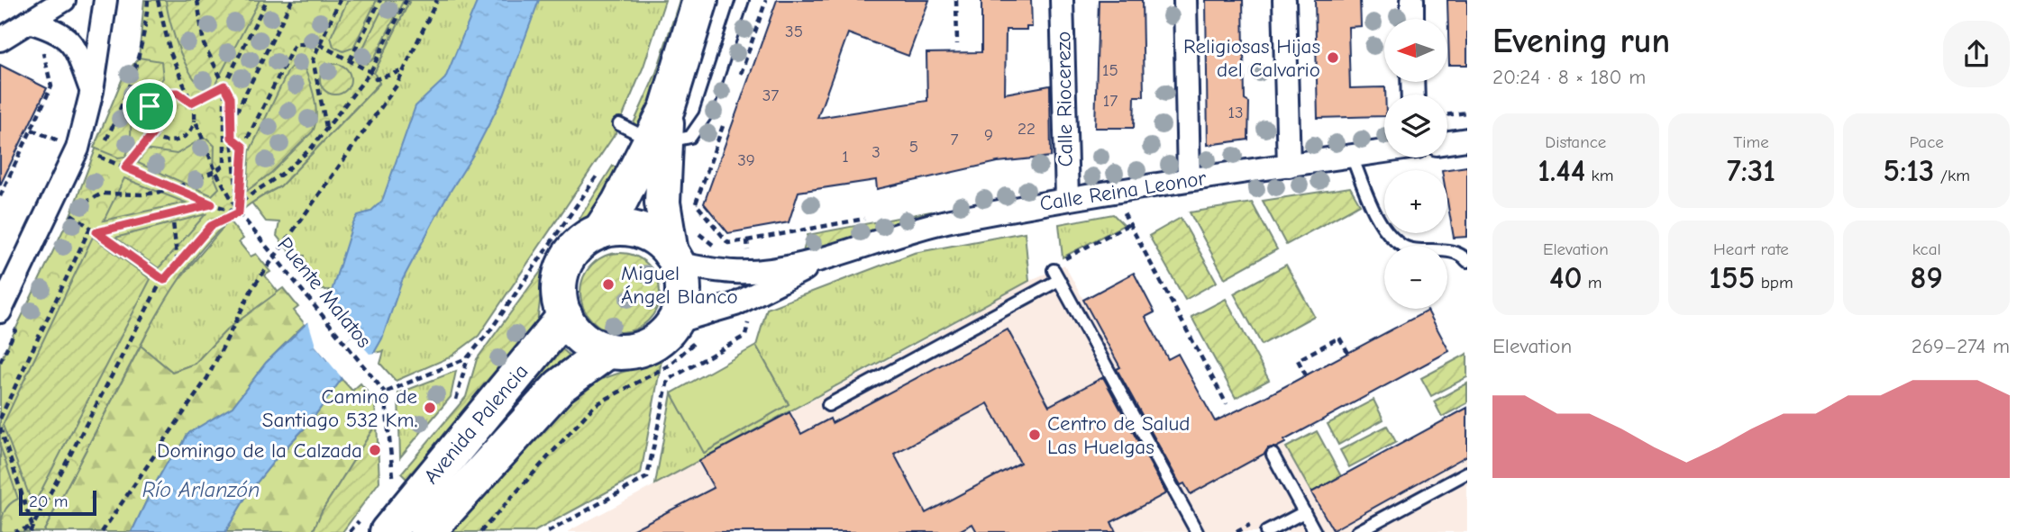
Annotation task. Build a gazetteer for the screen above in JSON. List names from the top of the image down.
{
  "streets": {
    "highway": ["Avenida Palencia"],
    "street": ["Calle Riocerezo", "Calle Reina Leonor"],
    "path": ["Puente Malatos"]
  },
  "crossings": [
    ["Calle Riocerezo", "Calle Reina Leonor"],
    ["Calle Reina Leonor", "Avenida Palencia"]
  ],
  "water": ["Río Arlanzón"],
  "places": [
    "Religiosas Hijas del Calvario",
    "Miguel Ángel Blanco",
    "Camino de Santiago 532 Km.",
    "Centro de Salud Las Huelgas",
    "Domingo de la Calzada"
  ],
  "house_numbers": [
    "35",
    "15",
    "37",
    "17",
    "13",
    "22",
    "9",
    "7",
    "5",
    "3",
    "1",
    "39"
  ],
  "scale_bar": "20 m",
  "north": "left",
  "page": {
    "heading": ["Evening run", "20:24 · 8 × 180 m"],
    "map_buttons": ["+", "−"],
    "stats": [
      ["Distance", "1.44 km"],
      ["Time", "7:31"],
      ["Pace", "5:13 /km"],
      ["Elevation", "40 m"],
      ["Heart rate", "155 bpm"],
      ["kcal", "89"]
    ],
    "chart": ["Elevation", "269–274 m"],
    "scale": "20 m"
  }
}
